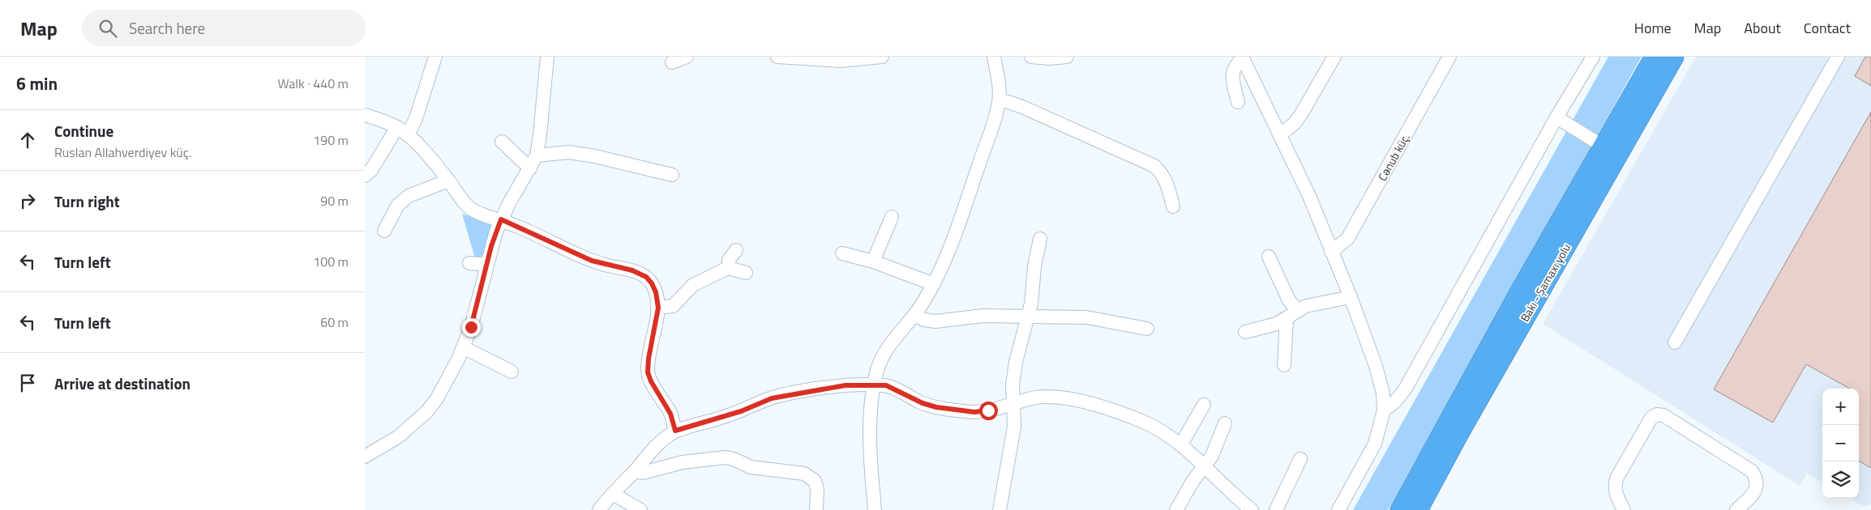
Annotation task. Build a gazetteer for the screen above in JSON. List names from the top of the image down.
{
  "streets": {
    "highway": ["Bakı - Şamaxı yolu"],
    "street": ["Cənub küç."]
  },
  "page": {
    "header": "Map",
    "search": "Search here",
    "nav": [
      "Home",
      "Map",
      "About",
      "Contact"
    ],
    "heading": ["6 min", "Walk · 440 m"],
    "list": [
      ["Continue", "Ruslan Allahverdiyev küç.", "190 m"],
      ["Turn right", "90 m"],
      ["Turn left", "100 m"],
      ["Turn left", "60 m"],
      "Arrive at destination"
    ],
    "map_buttons": ["+", "−"]
  }
}
